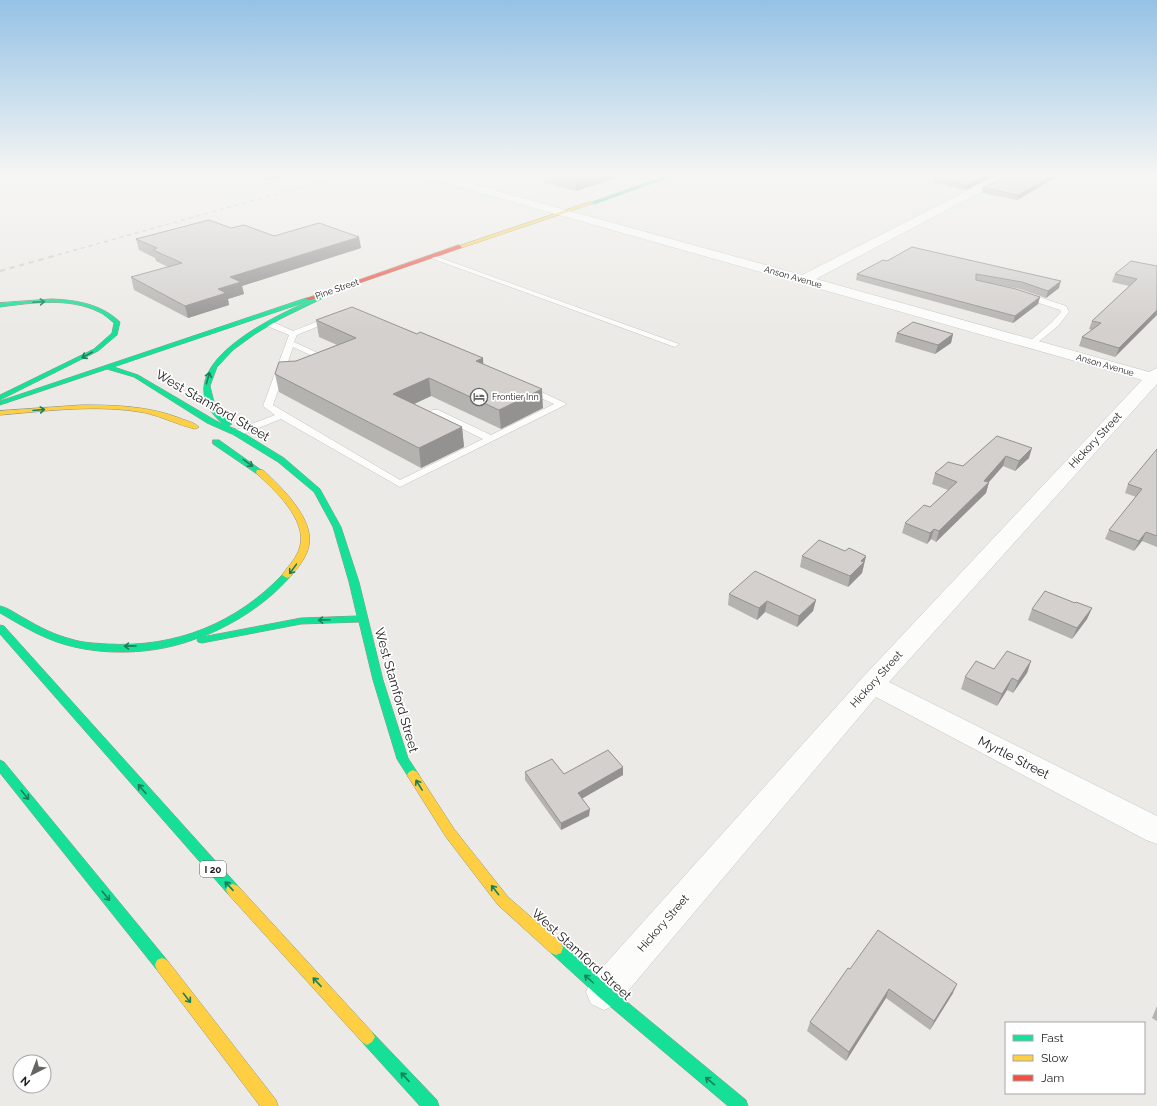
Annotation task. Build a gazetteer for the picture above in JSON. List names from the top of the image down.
{
  "streets": {
    "main road": ["Pine Street", "West Stamford Street", "I 20"],
    "street": ["Anson Avenue", "Hickory Street", "Myrtle Street"]
  },
  "crossings": [
    ["Anson Avenue", "Hickory Street"],
    ["Pine Street", "West Stamford Street"],
    ["West Stamford Street", "Hickory Street"],
    ["Hickory Street", "Myrtle Street"]
  ],
  "one_way": ["West Stamford Street"],
  "places": {
    "hotel": ["Frontier Inn"]
  },
  "legend": ["Fast", "Slow", "Jam"],
  "north": "bottom left"
}
